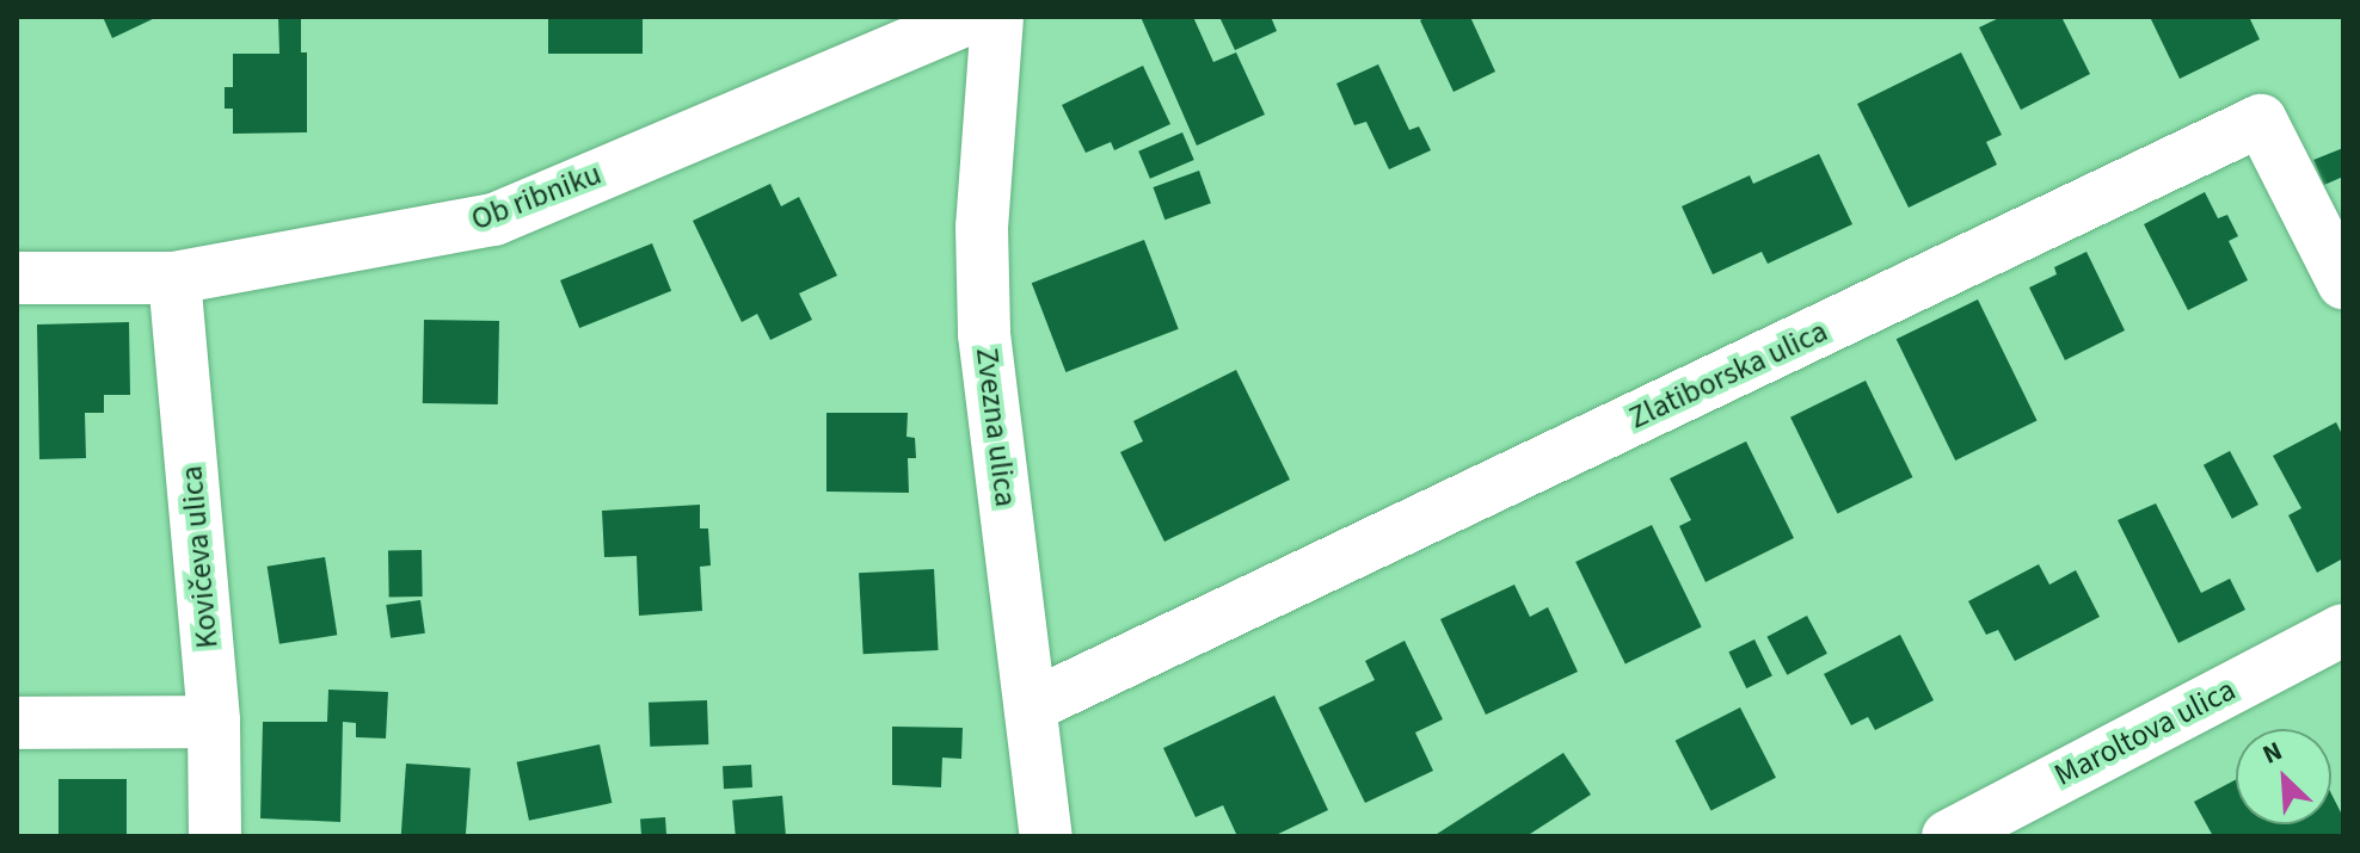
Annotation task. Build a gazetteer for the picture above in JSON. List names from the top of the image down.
{
  "streets": {
    "street": [
      "Ob ribniku",
      "Zlatiborska ulica",
      "Zvezna ulica",
      "Kovičeva ulica",
      "Maroltova ulica"
    ]
  },
  "crossings": [
    ["Ob ribniku", "Kovičeva ulica"],
    ["Zlatiborska ulica", "Zvezna ulica"]
  ],
  "north": "top left"
}
